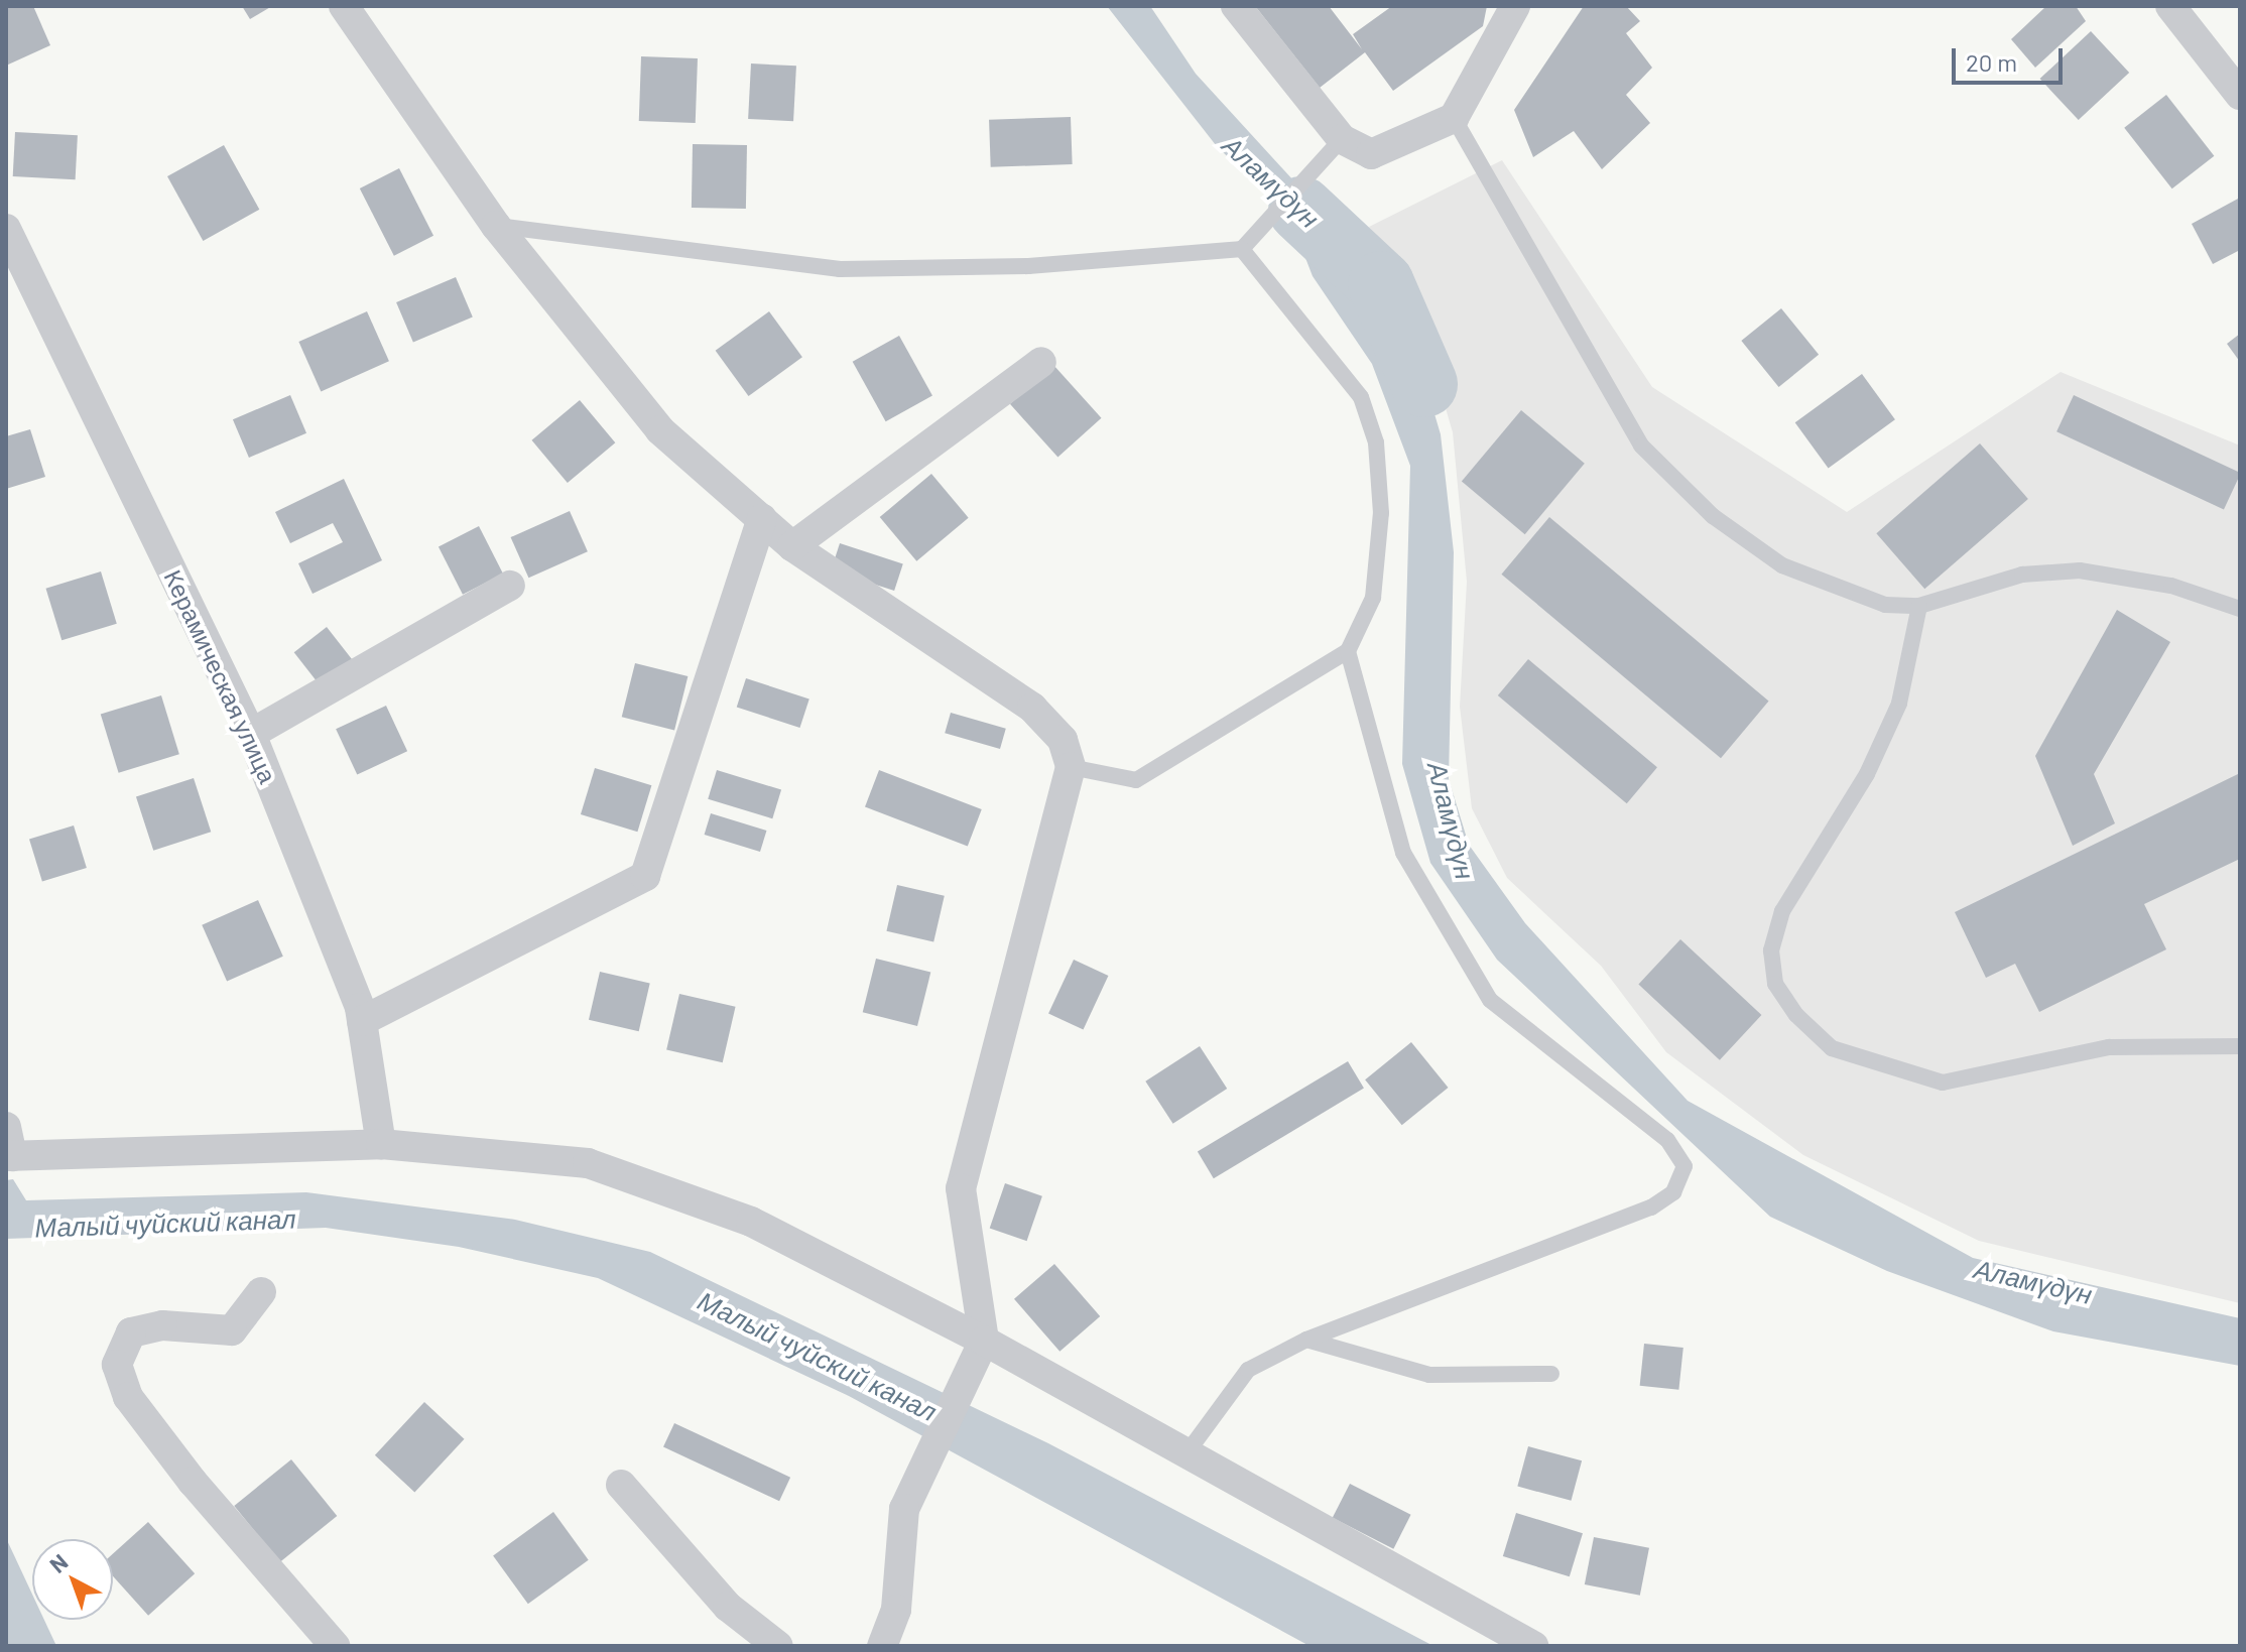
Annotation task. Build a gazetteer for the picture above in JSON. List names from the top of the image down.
{
  "streets": {
    "street": ["Керамическая улица"]
  },
  "water": ["Аламүдүн", "Малый чуйский канал"],
  "scale_bar": "20 m",
  "north": "top left"
}
